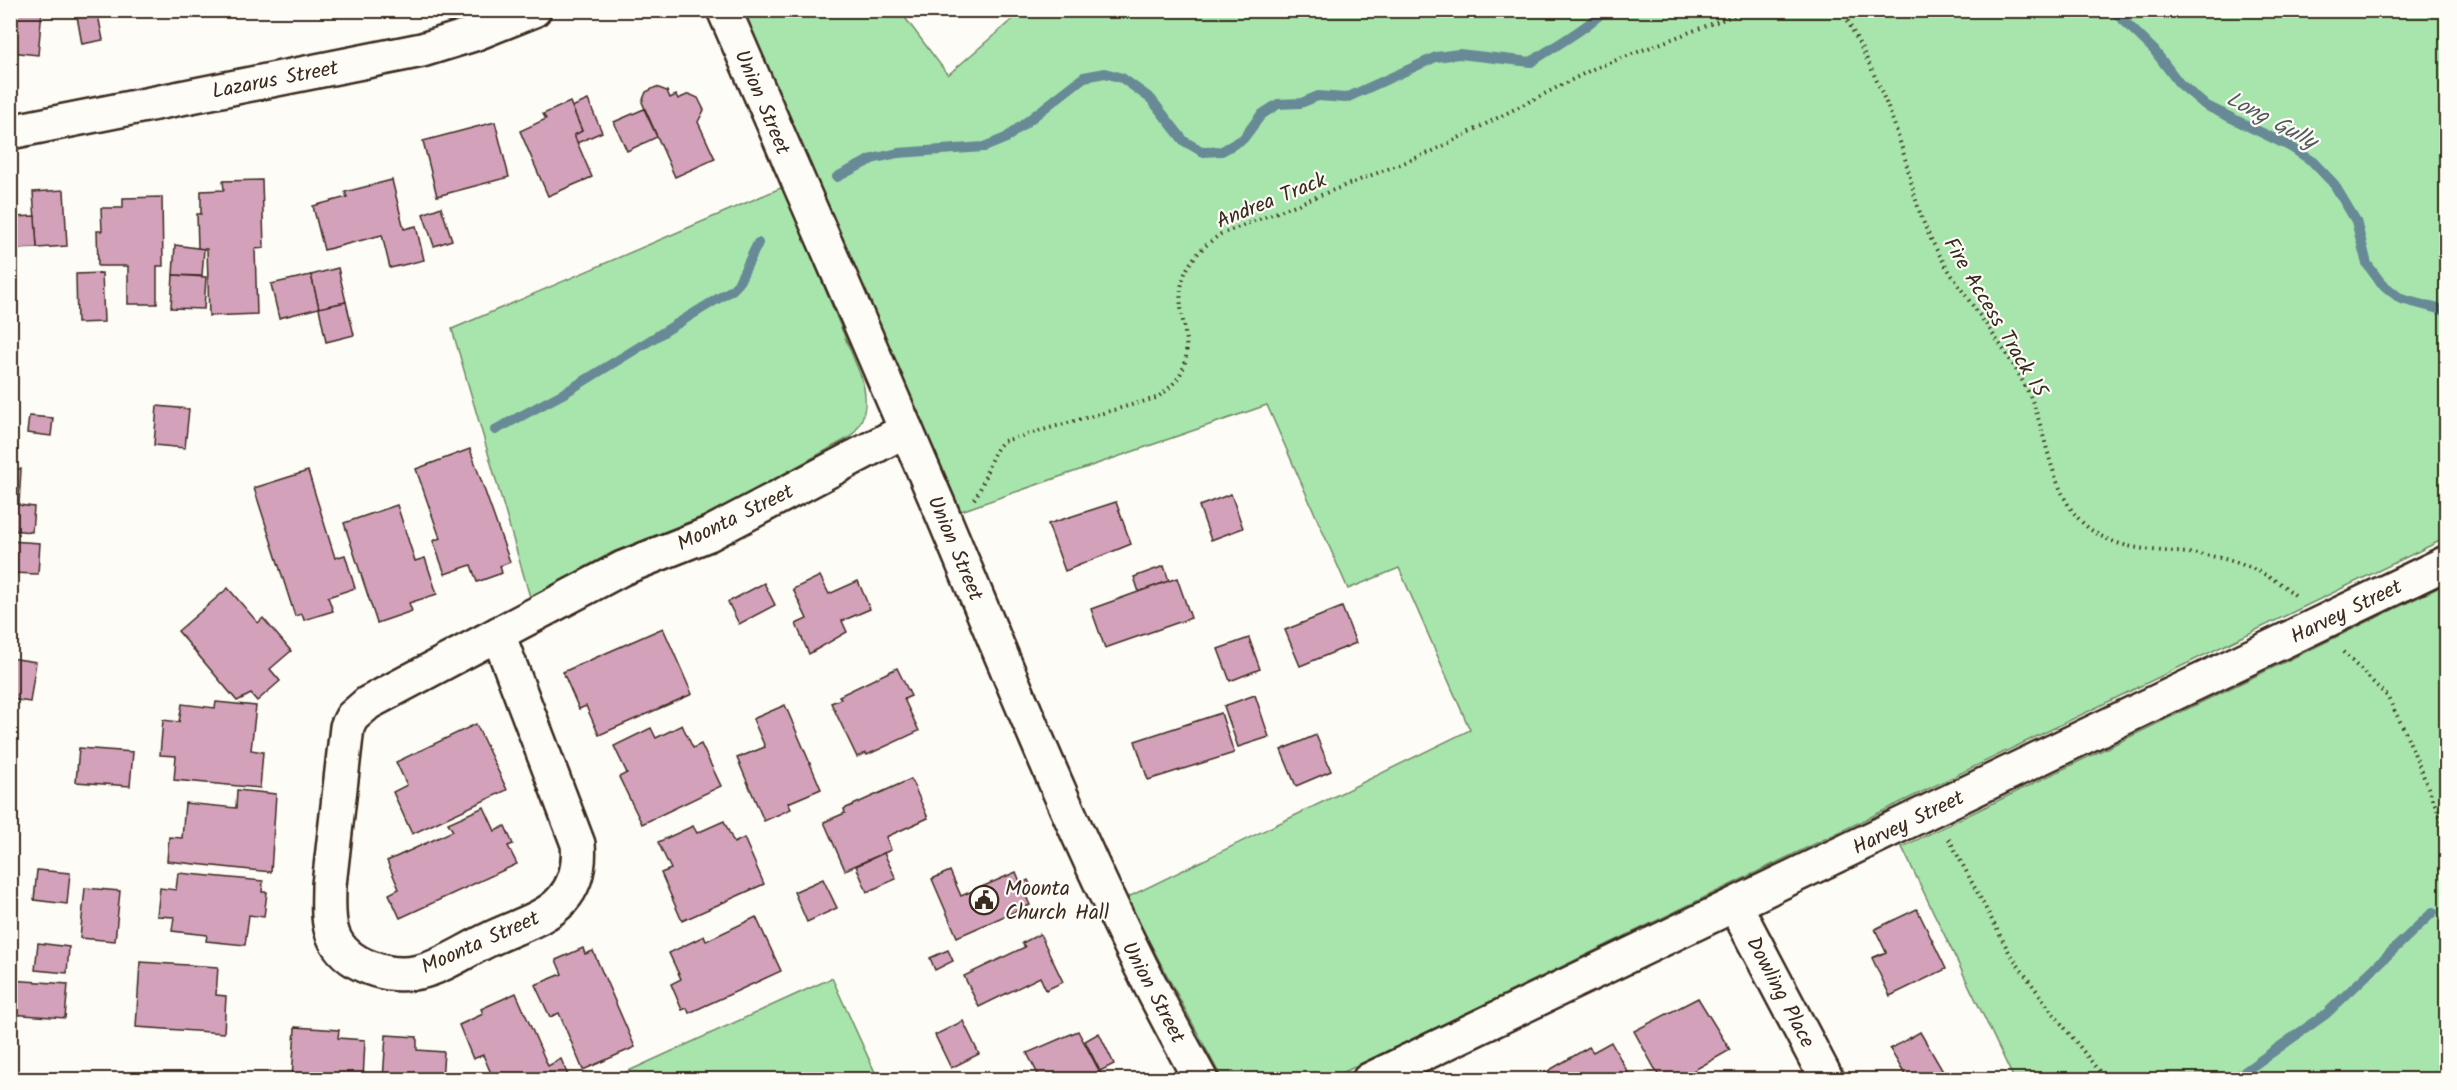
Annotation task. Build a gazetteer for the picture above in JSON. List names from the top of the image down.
{
  "streets": {
    "street": [
      "Lazarus Street",
      "Union Street",
      "Moonta Street",
      "Harvey Street",
      "Dowling Place"
    ],
    "path": ["Andrea Track", "Fire Access Track 15"]
  },
  "crossings": [
    ["Union Street", "Andrea Track"],
    ["Union Street", "Moonta Street"],
    ["Fire Access Track 15", "Harvey Street"],
    ["Harvey Street", "Dowling Place"]
  ],
  "water": ["Long Gully"],
  "places": {
    "public building": ["Moonta Church Hall"]
  }
}
